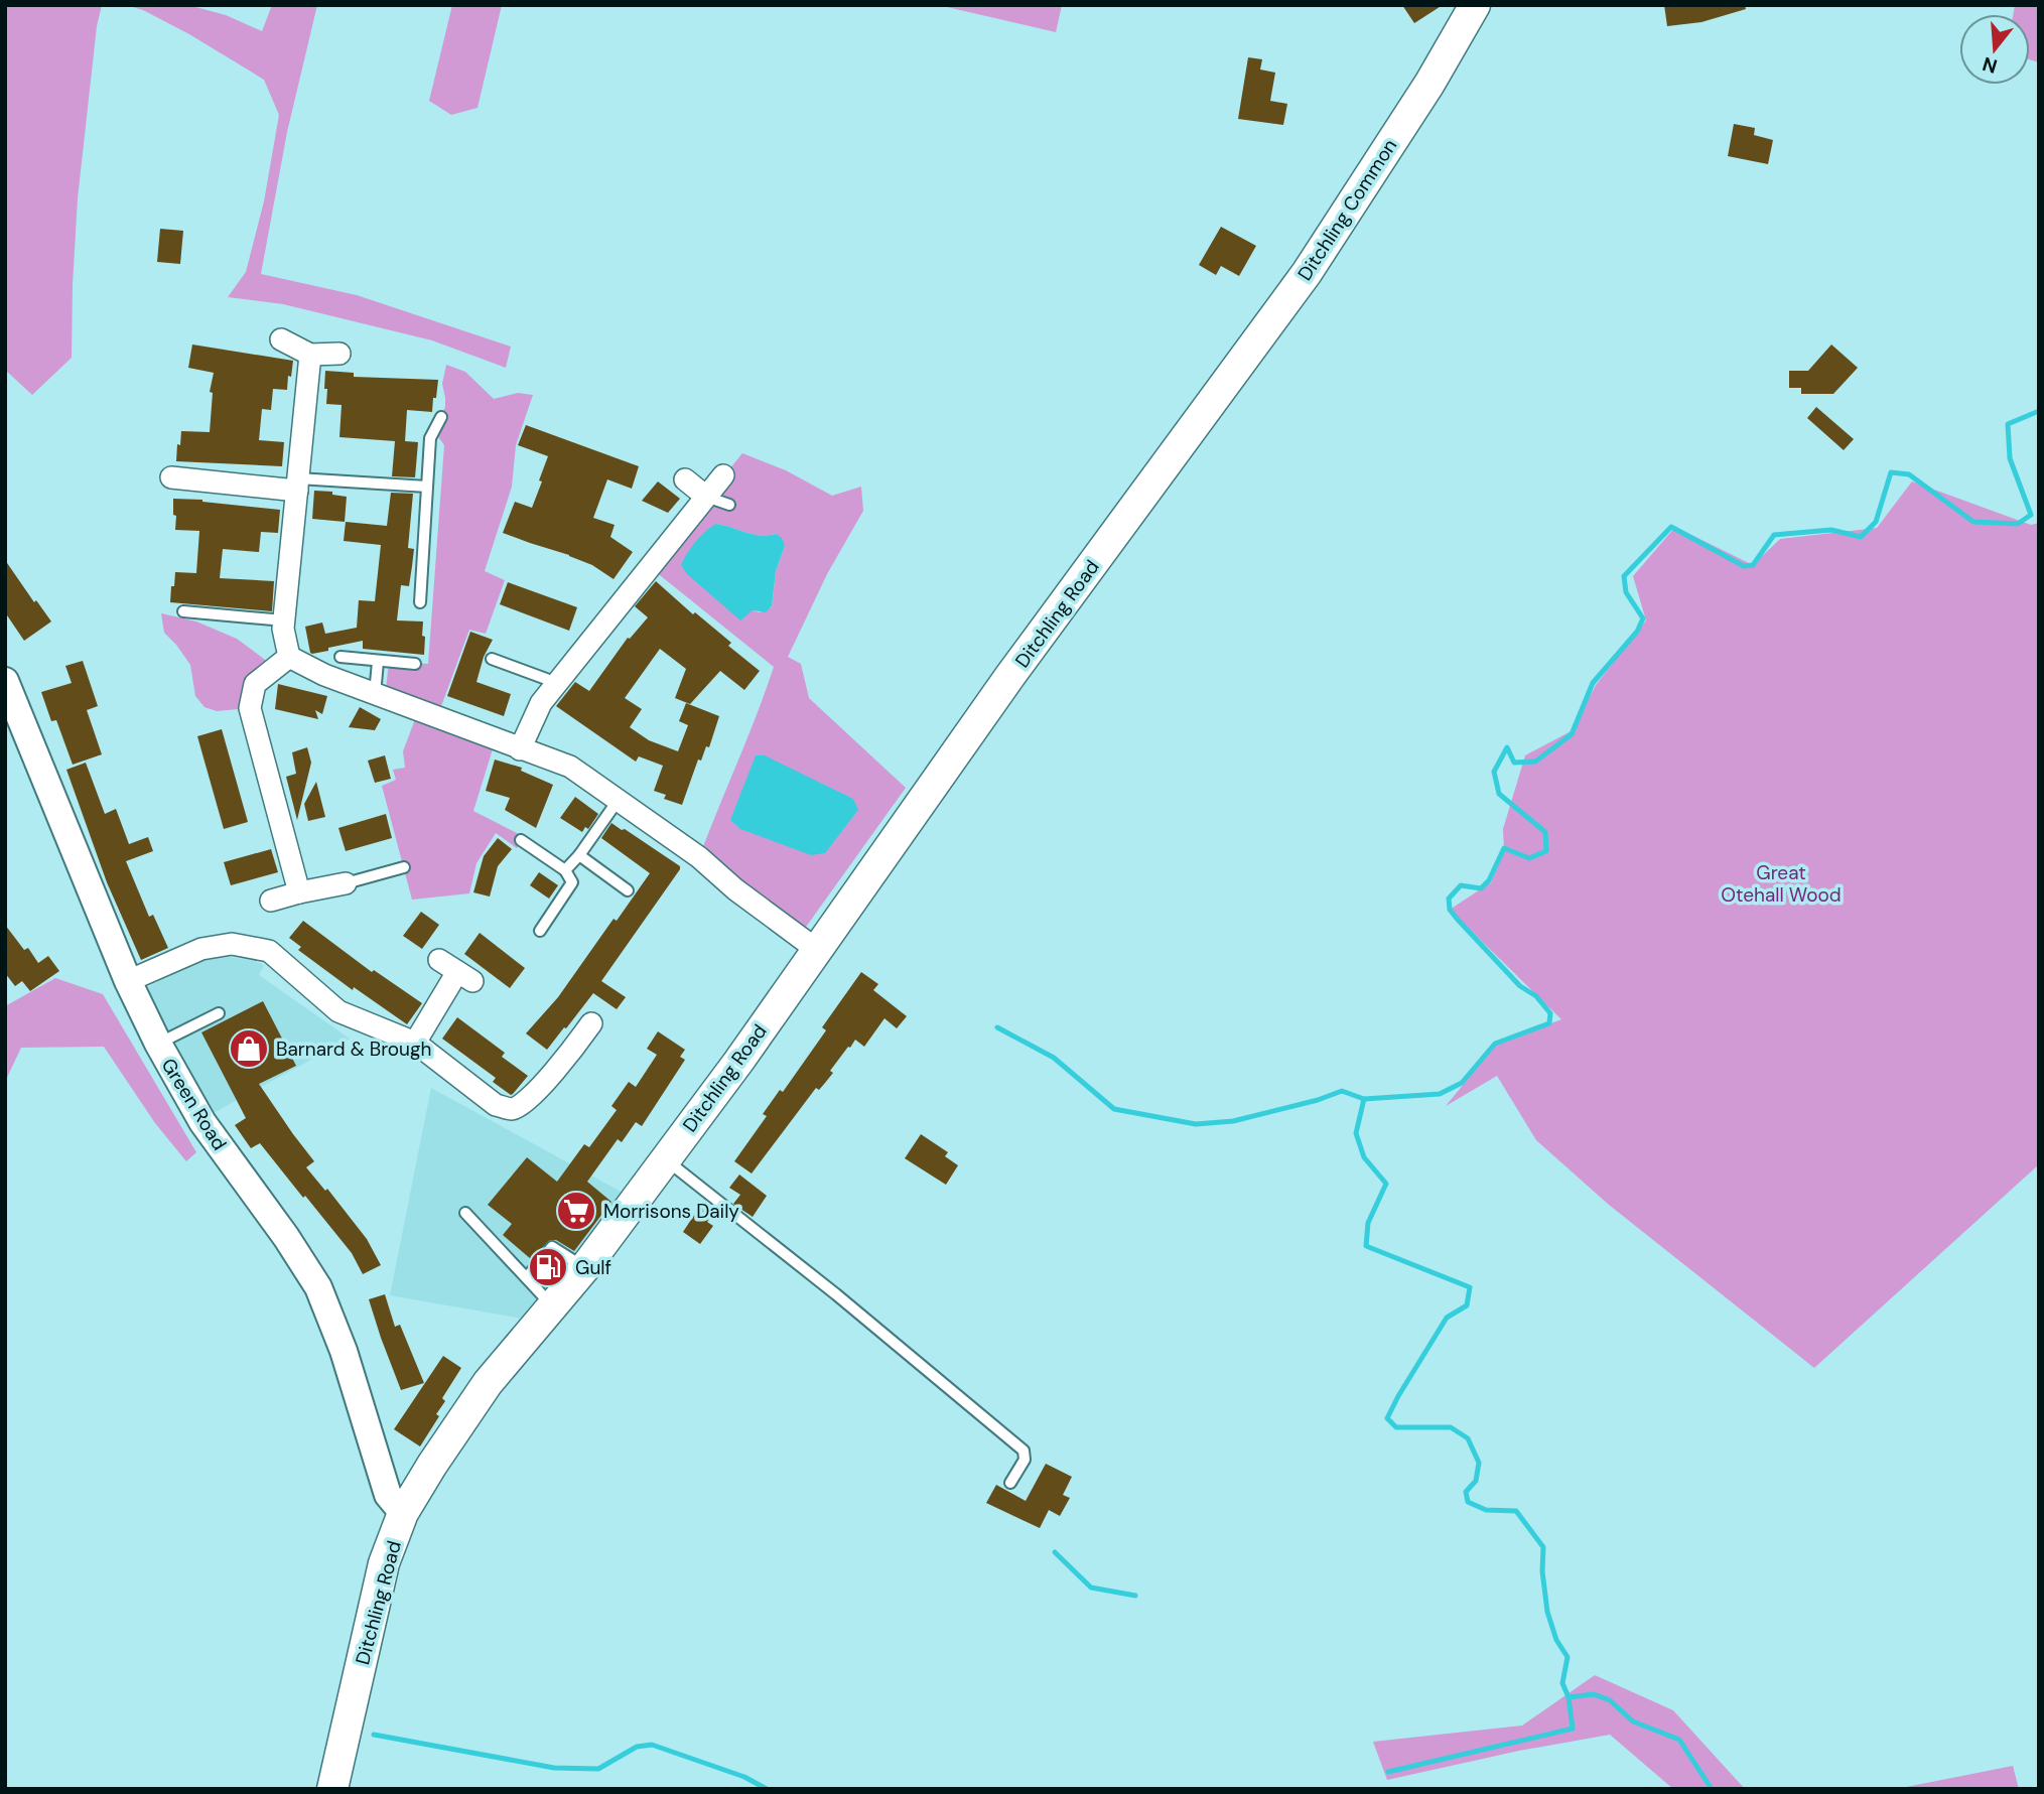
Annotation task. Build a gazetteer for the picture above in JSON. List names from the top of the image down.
{
  "streets": {
    "main road": ["Ditchling Common", "Ditchling Road"],
    "street": ["Green Road"]
  },
  "crossings": [
    ["Ditchling Common", "Ditchling Road"],
    ["Ditchling Road", "Green Road"]
  ],
  "parks": ["Great Otehall Wood"],
  "places": {
    "shop": ["Barnard & Brough"],
    "supermarket": ["Morrisons Daily"],
    "fuel station": ["Gulf"]
  },
  "north": "bottom"
}
